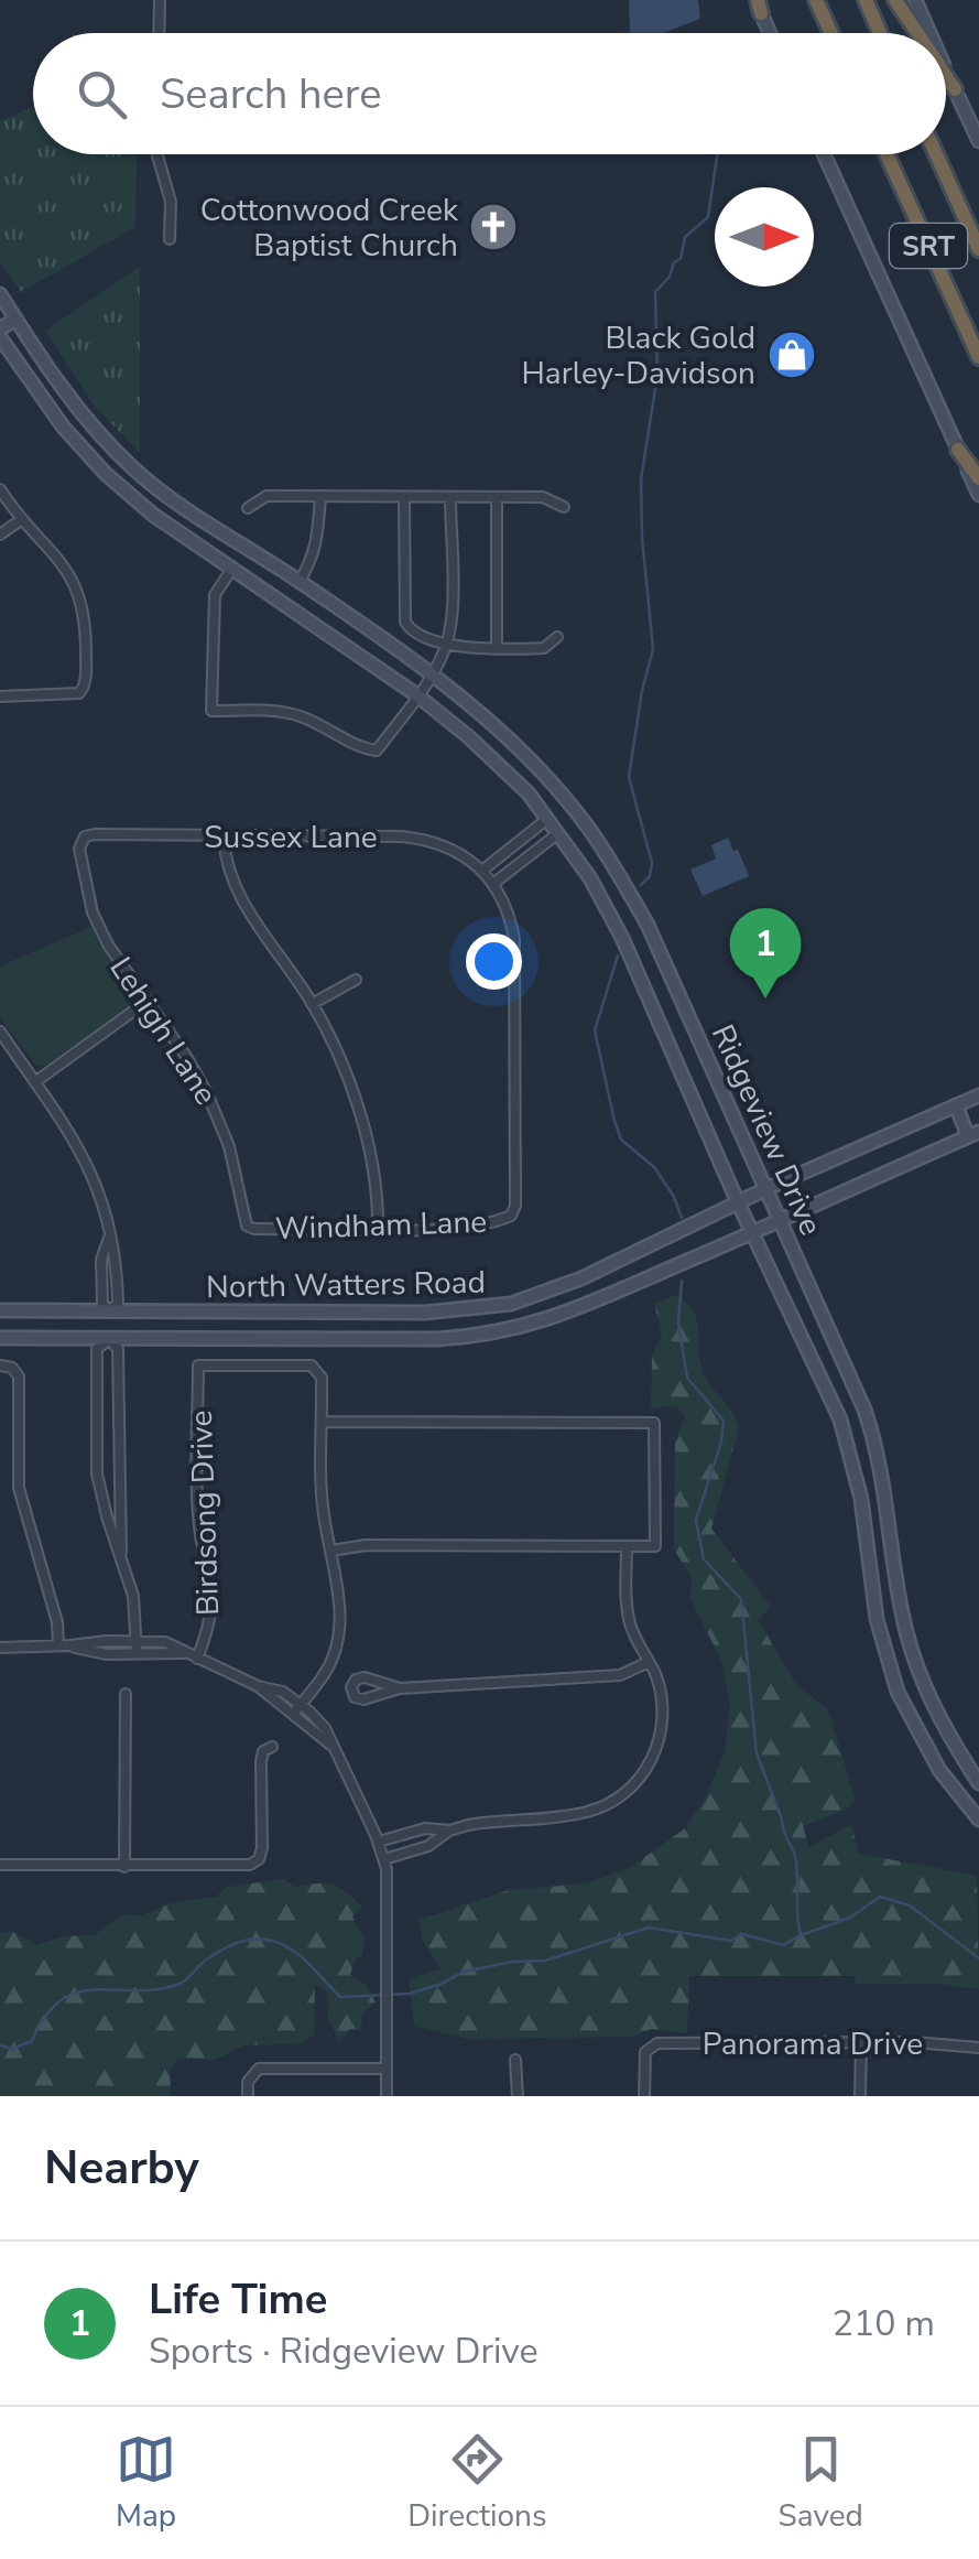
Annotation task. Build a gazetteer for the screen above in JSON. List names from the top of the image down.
{
  "streets": {
    "highway": ["SRT"],
    "main road": ["Ridgeview Drive", "North Watters Road"],
    "street": [
      "Sussex Lane",
      "Lehigh Lane",
      "Windham Lane",
      "Birdsong Drive",
      "Panorama Drive"
    ]
  },
  "crossings": [
    ["Sussex Lane", "Lehigh Lane"],
    ["Sussex Lane", "Windham Lane"],
    ["Lehigh Lane", "Windham Lane"],
    ["Ridgeview Drive", "North Watters Road"]
  ],
  "places": {
    "church": ["Cottonwood Creek Baptist Church"],
    "shop": ["Black Gold Harley-Davidson"]
  },
  "north": "right",
  "page": {
    "search": "Search here",
    "pins": "1",
    "heading": "Nearby",
    "list": [
      {
        "mark": "1",
        "name": "Life Time",
        "note": "Sports · Ridgeview Drive",
        "value": "210 m"
      }
    ],
    "nav": ["Map", "Directions", "Saved"]
  }
}
